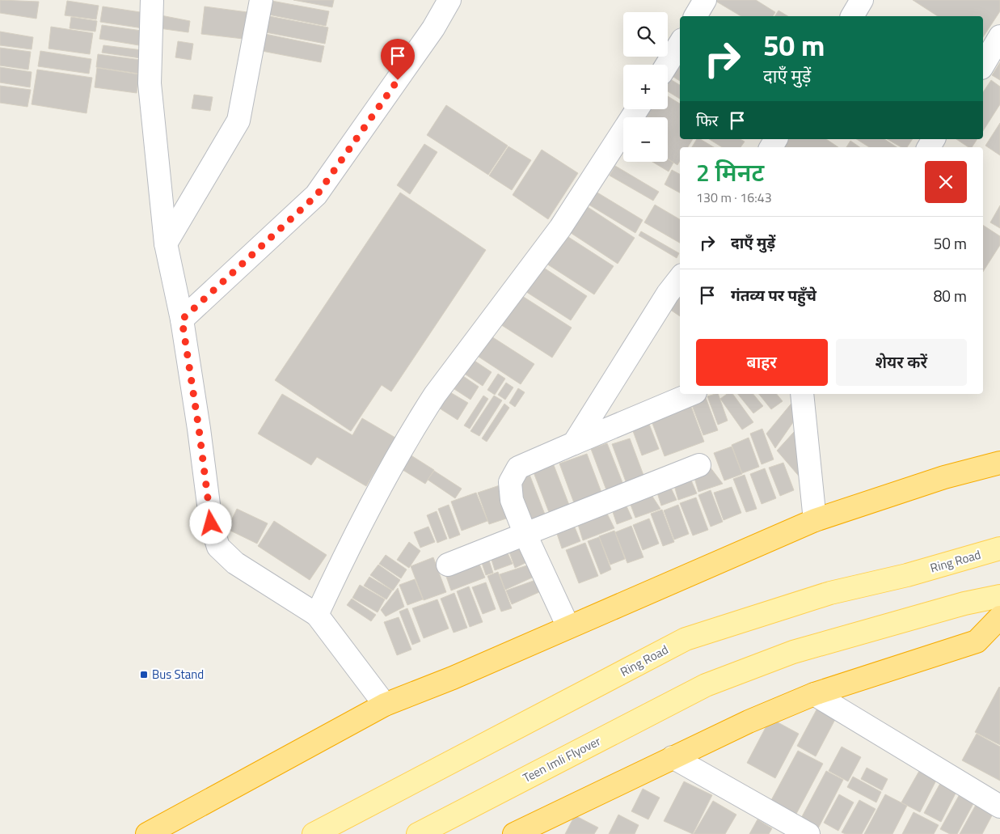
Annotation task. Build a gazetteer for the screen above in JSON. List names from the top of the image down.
{
  "streets": {
    "main road": ["Ring Road", "Teen Imli Flyover"]
  },
  "places": {
    "transit": ["Bus Stand"]
  },
  "page": {
    "map_buttons": ["+", "−"],
    "turn": ["50 m", "दाएँ मुड़ें"],
    "then": "फिर",
    "heading": ["2 मिनट", "130 m · 16:43"],
    "list": [
      {
        "name": "दाएँ मुड़ें",
        "value": "50 m"
      },
      {
        "name": "गंतव्य पर पहुँचे",
        "value": "80 m"
      }
    ],
    "buttons": ["बाहर", "शेयर करें"]
  }
}
